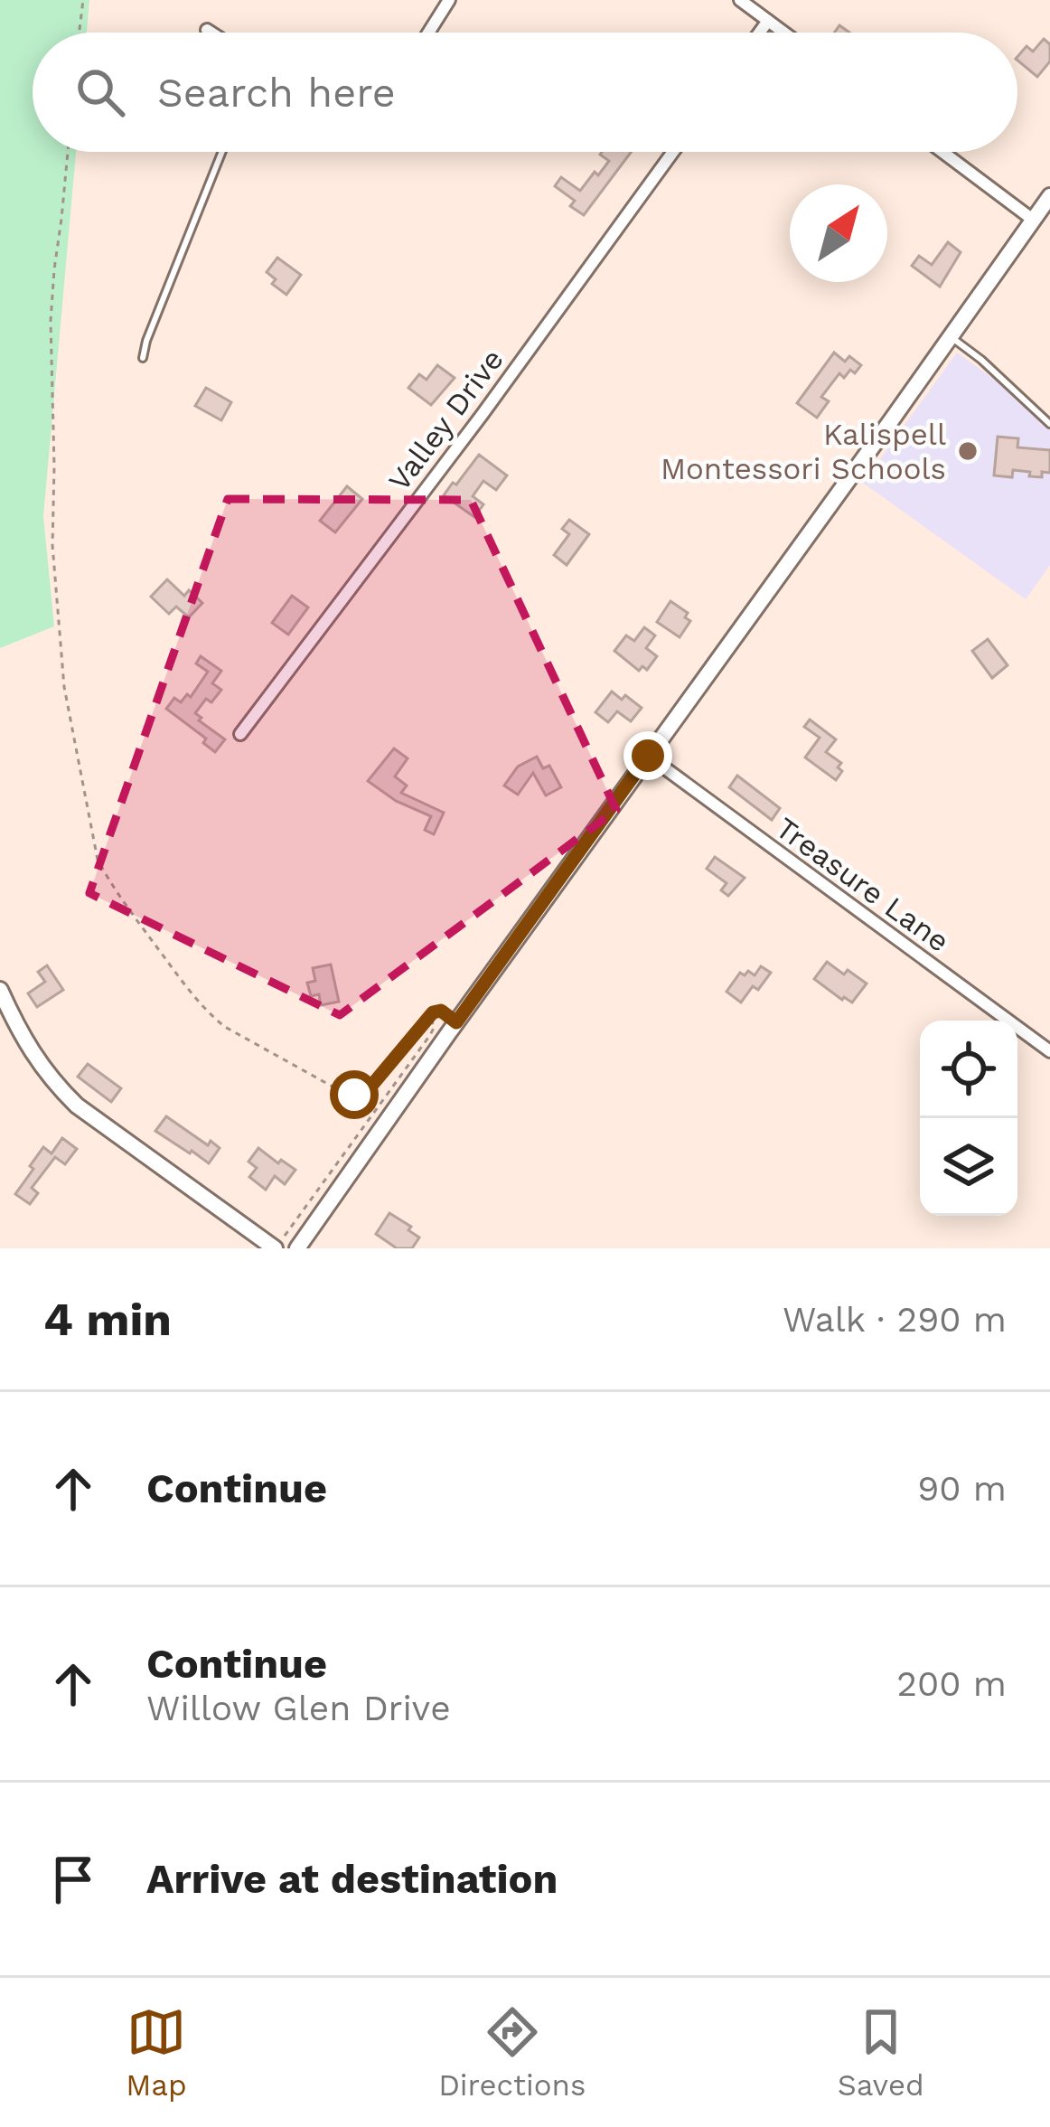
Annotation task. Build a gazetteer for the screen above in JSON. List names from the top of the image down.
{
  "streets": {
    "street": ["Valley Drive", "Treasure Lane"]
  },
  "places": ["Kalispell Montessori Schools"],
  "north": "top right",
  "page": {
    "search": "Search here",
    "heading": ["4 min", "Walk · 290 m"],
    "list": [
      ["Continue", "90 m"],
      ["Continue", "Willow Glen Drive", "200 m"],
      "Arrive at destination"
    ],
    "nav": ["Map", "Directions", "Saved"]
  }
}
